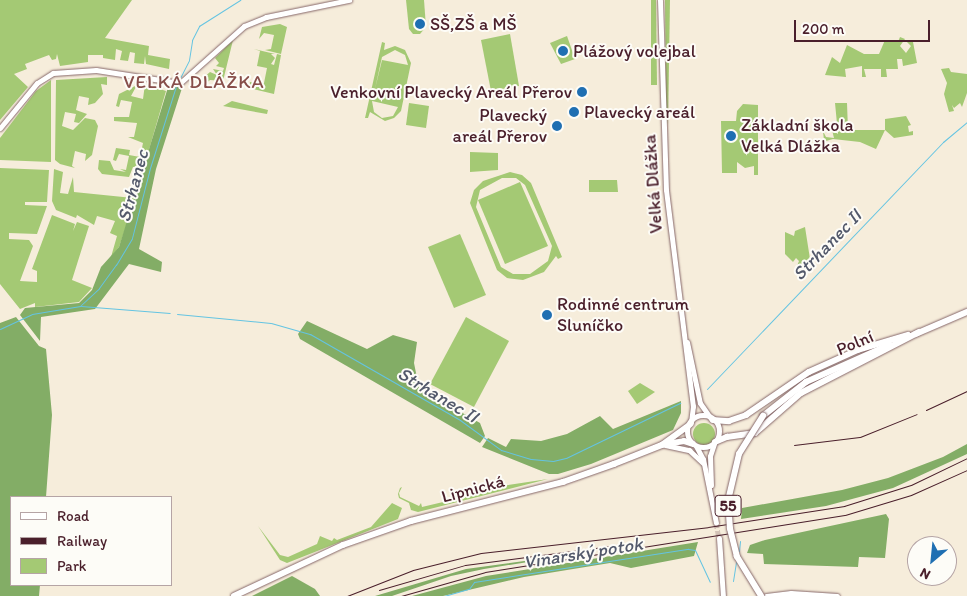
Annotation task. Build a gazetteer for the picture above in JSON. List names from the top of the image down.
{
  "streets": {
    "main road": ["Polní", "Lipnická", "55"],
    "street": ["Velká Dlážka"]
  },
  "crossings": [
    ["Velká Dlážka", "Lipnická"]
  ],
  "districts": ["VELKÁ DLÁŽKA"],
  "water": ["Strhanec", "Strhanec II", "Vinarský potok"],
  "places": [
    "SŠ,ZŠ a MŠ",
    "Plážový volejbal",
    "Venkovní Plavecký Areál Přerov",
    "Plavecký areál",
    "Plavecký areál Přerov",
    "Základní škola Velká Dlážka",
    "Rodinné centrum Sluníčko"
  ],
  "legend": ["Road", "Railway", "Park"],
  "scale_bar": "200 m",
  "north": "bottom left"
}
